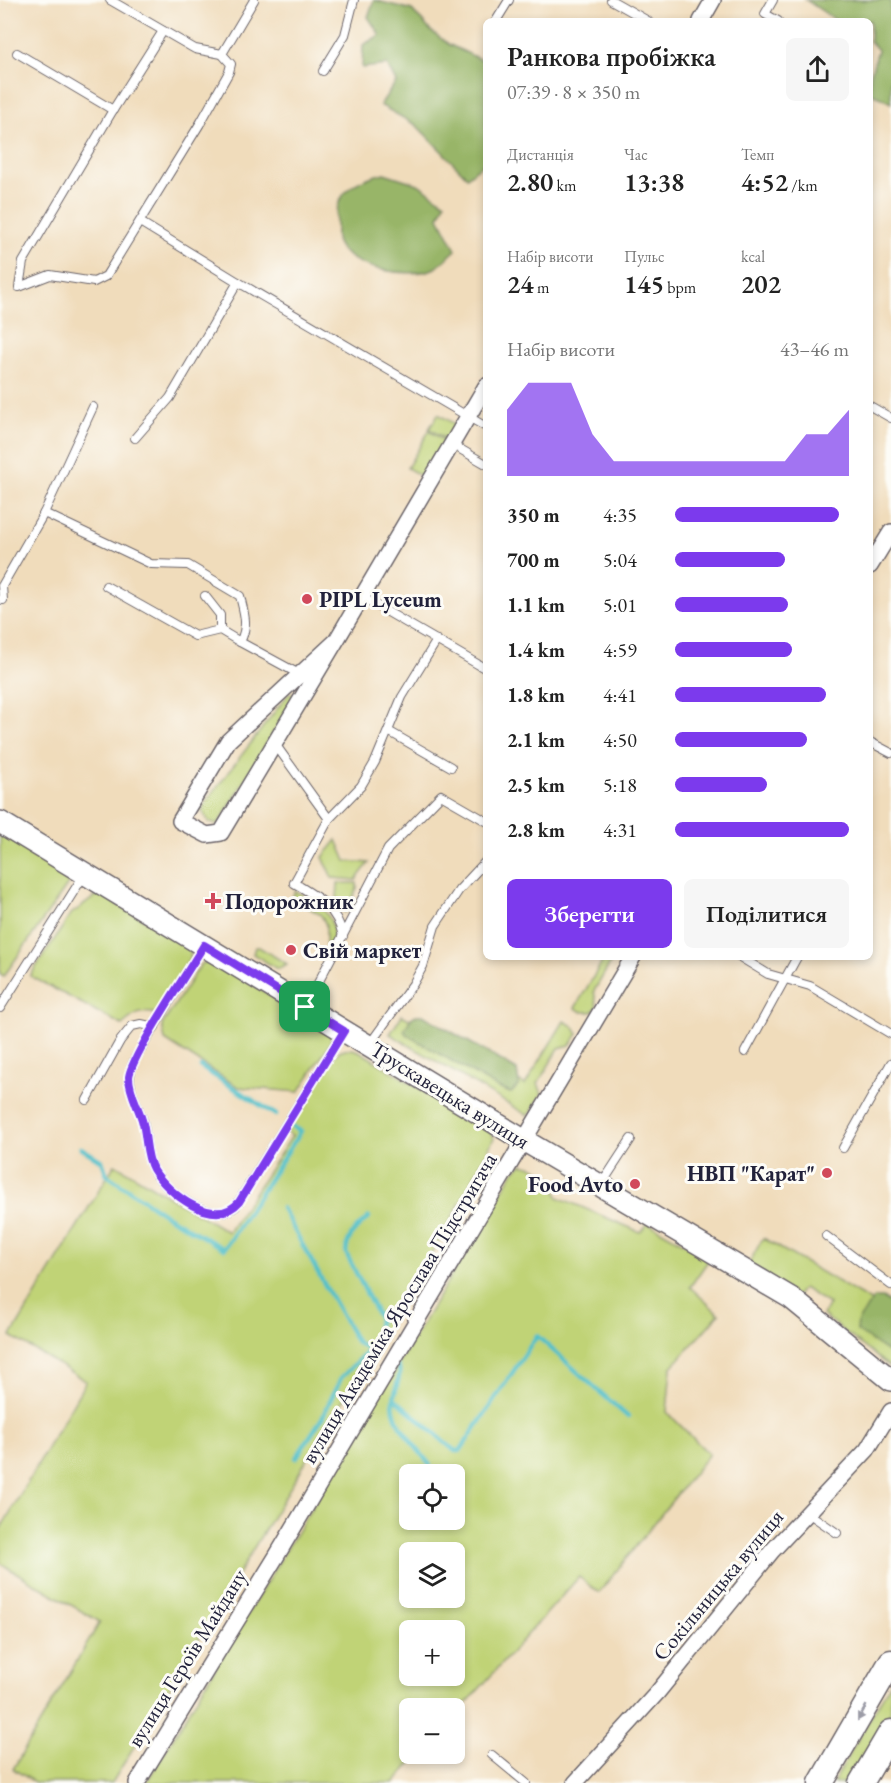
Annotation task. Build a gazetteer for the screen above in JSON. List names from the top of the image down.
{
  "streets": {
    "street": [
      "Трускавецька вулиця",
      "вулиця Академіка Ярослава Підстригача",
      "Сокільницька вулиця",
      "вулиця Героїв Майдану"
    ]
  },
  "crossings": [
    ["Трускавецька вулиця", "вулиця Академіка Ярослава Підстригача"],
    ["вулиця Академіка Ярослава Підстригача", "вулиця Героїв Майдану"]
  ],
  "places": {
    "other": [
      "PIPL Lyceum",
      "Свiй маркет",
      "НВП \"Карат\"",
      "Food Avto"
    ],
    "health": ["Подорожник"]
  },
  "page": {
    "heading": ["Ранкова пробіжка", "07:39 · 8 × 350 m"],
    "stats": [
      ["Дистанція", "2.80 km"],
      ["Час", "13:38"],
      ["Темп", "4:52 /km"],
      ["Набір висоти", "24 m"],
      ["Пульс", "145 bpm"],
      ["kcal", "202"]
    ],
    "chart": ["Набір висоти", "43–46 m"],
    "list": [
      {
        "name": "350 m",
        "note": "4:35"
      },
      {
        "name": "700 m",
        "note": "5:04"
      },
      {
        "name": "1.1 km",
        "note": "5:01"
      },
      {
        "name": "1.4 km",
        "note": "4:59"
      },
      {
        "name": "1.8 km",
        "note": "4:41"
      },
      {
        "name": "2.1 km",
        "note": "4:50"
      },
      {
        "name": "2.5 km",
        "note": "5:18"
      },
      {
        "name": "2.8 km",
        "note": "4:31"
      }
    ],
    "buttons": ["Зберегти", "Поділитися"],
    "map_buttons": ["+", "−"]
  }
}
